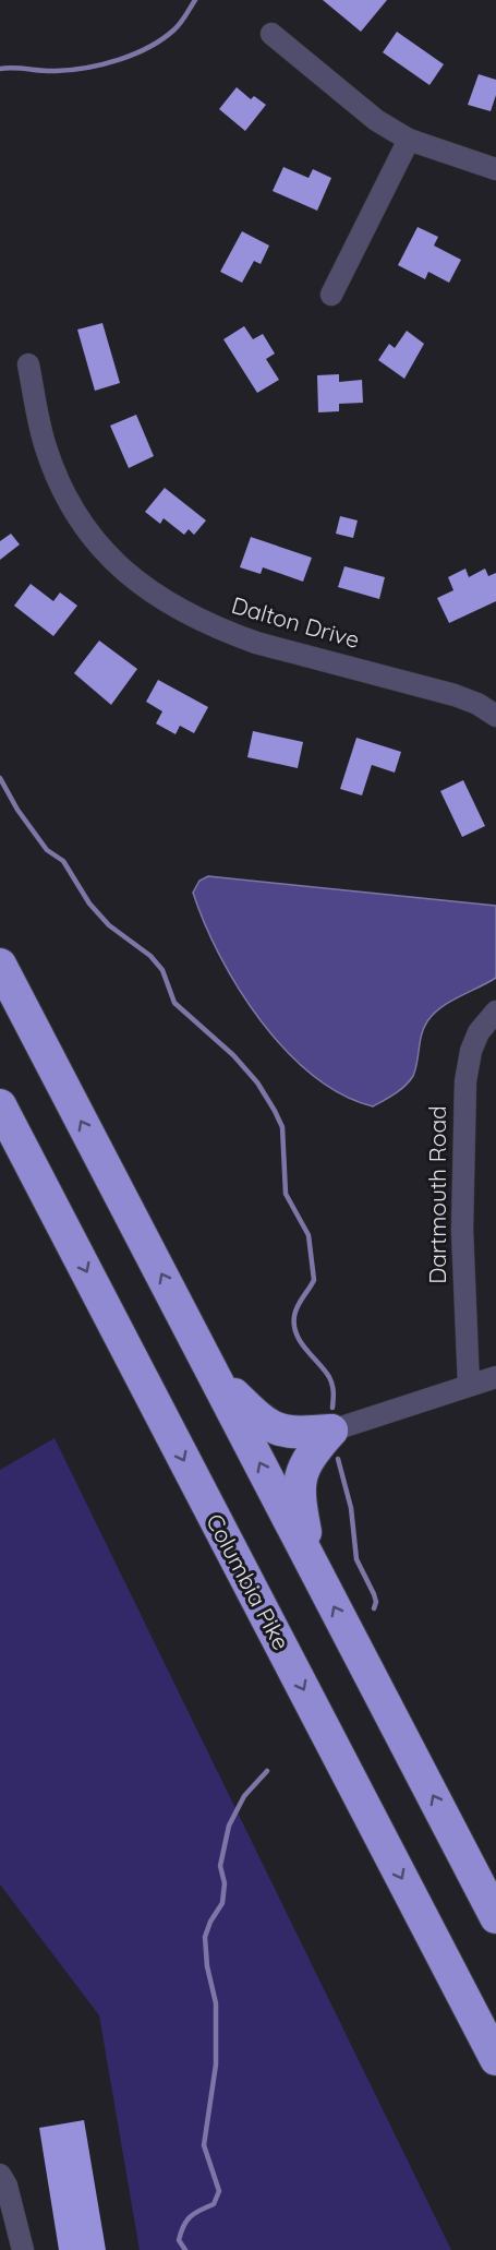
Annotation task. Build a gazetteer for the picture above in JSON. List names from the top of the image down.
{
  "streets": {
    "highway": ["Columbia Pike"],
    "street": ["Dalton Drive", "Dartmouth Road"]
  }
}
